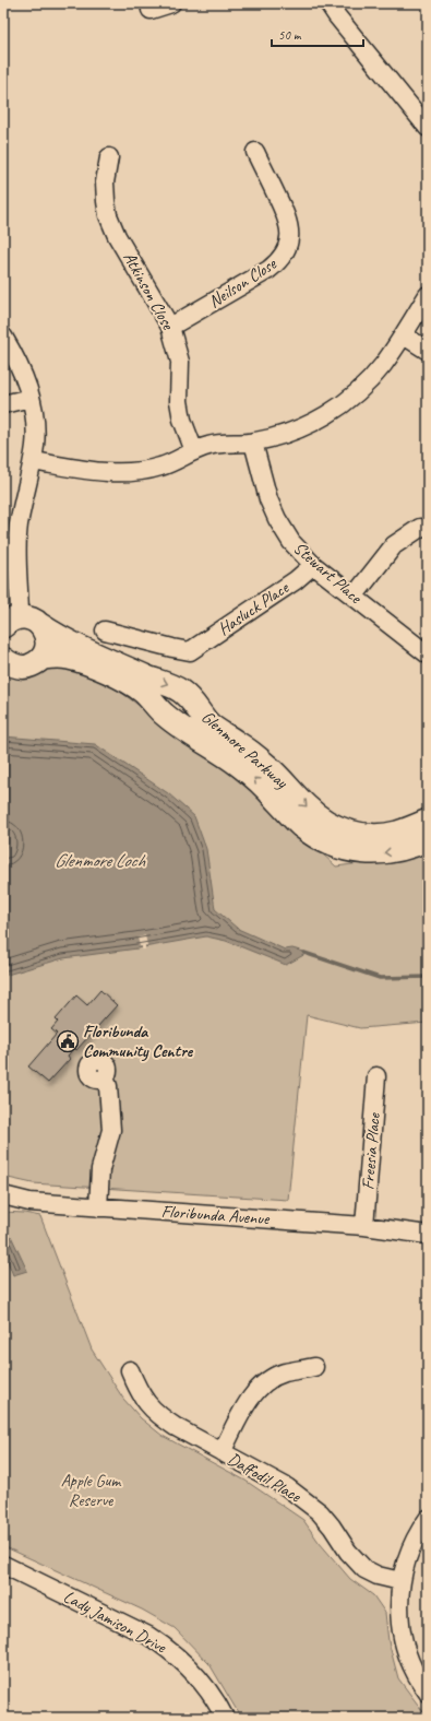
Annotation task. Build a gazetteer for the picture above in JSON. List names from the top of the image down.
{
  "streets": {
    "main road": ["Glenmore Parkway"],
    "street": [
      "Neilson Close",
      "Atkinson Close",
      "Stewart Place",
      "Hasluck Place",
      "Freesia Place",
      "Floribunda Avenue",
      "Daffodil Place",
      "Lady Jamison Drive"
    ]
  },
  "crossings": [
    ["Neilson Close", "Atkinson Close"],
    ["Stewart Place", "Hasluck Place"],
    ["Freesia Place", "Floribunda Avenue"]
  ],
  "water": ["Glenmore Loch"],
  "parks": ["Apple Gum Reserve"],
  "places": {
    "public building": ["Floribunda Community Centre"]
  },
  "scale_bar": "50 m"
}
